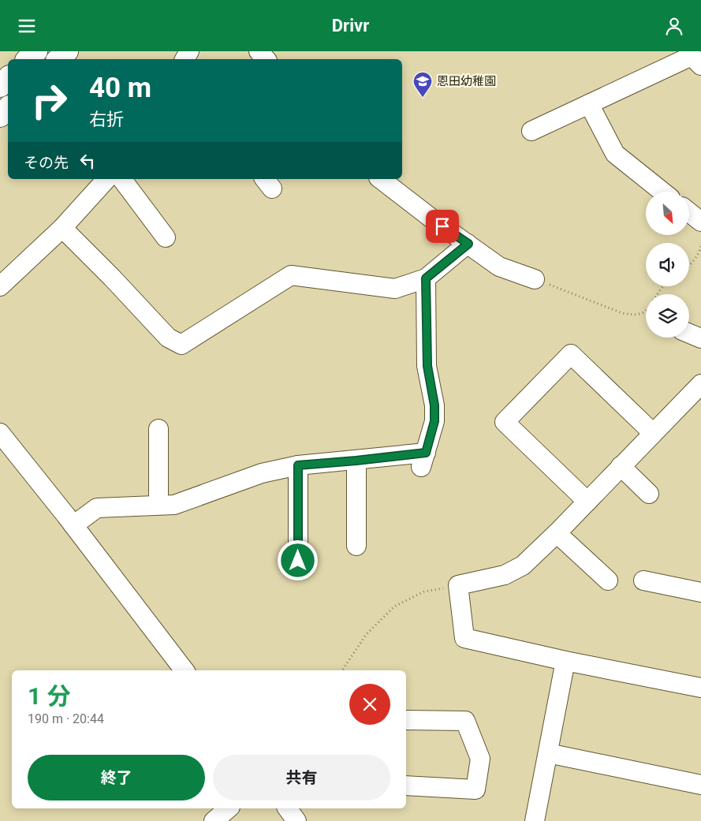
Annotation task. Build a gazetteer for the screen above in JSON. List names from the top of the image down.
{
  "places": {
    "school or university": ["恩田幼稚園"]
  },
  "north": "bottom right",
  "page": {
    "header": "Drivr",
    "turn": ["40 m", "右折"],
    "then": "その先",
    "heading": ["1 分", "190 m · 20:44"],
    "buttons": ["終了", "共有"]
  }
}
